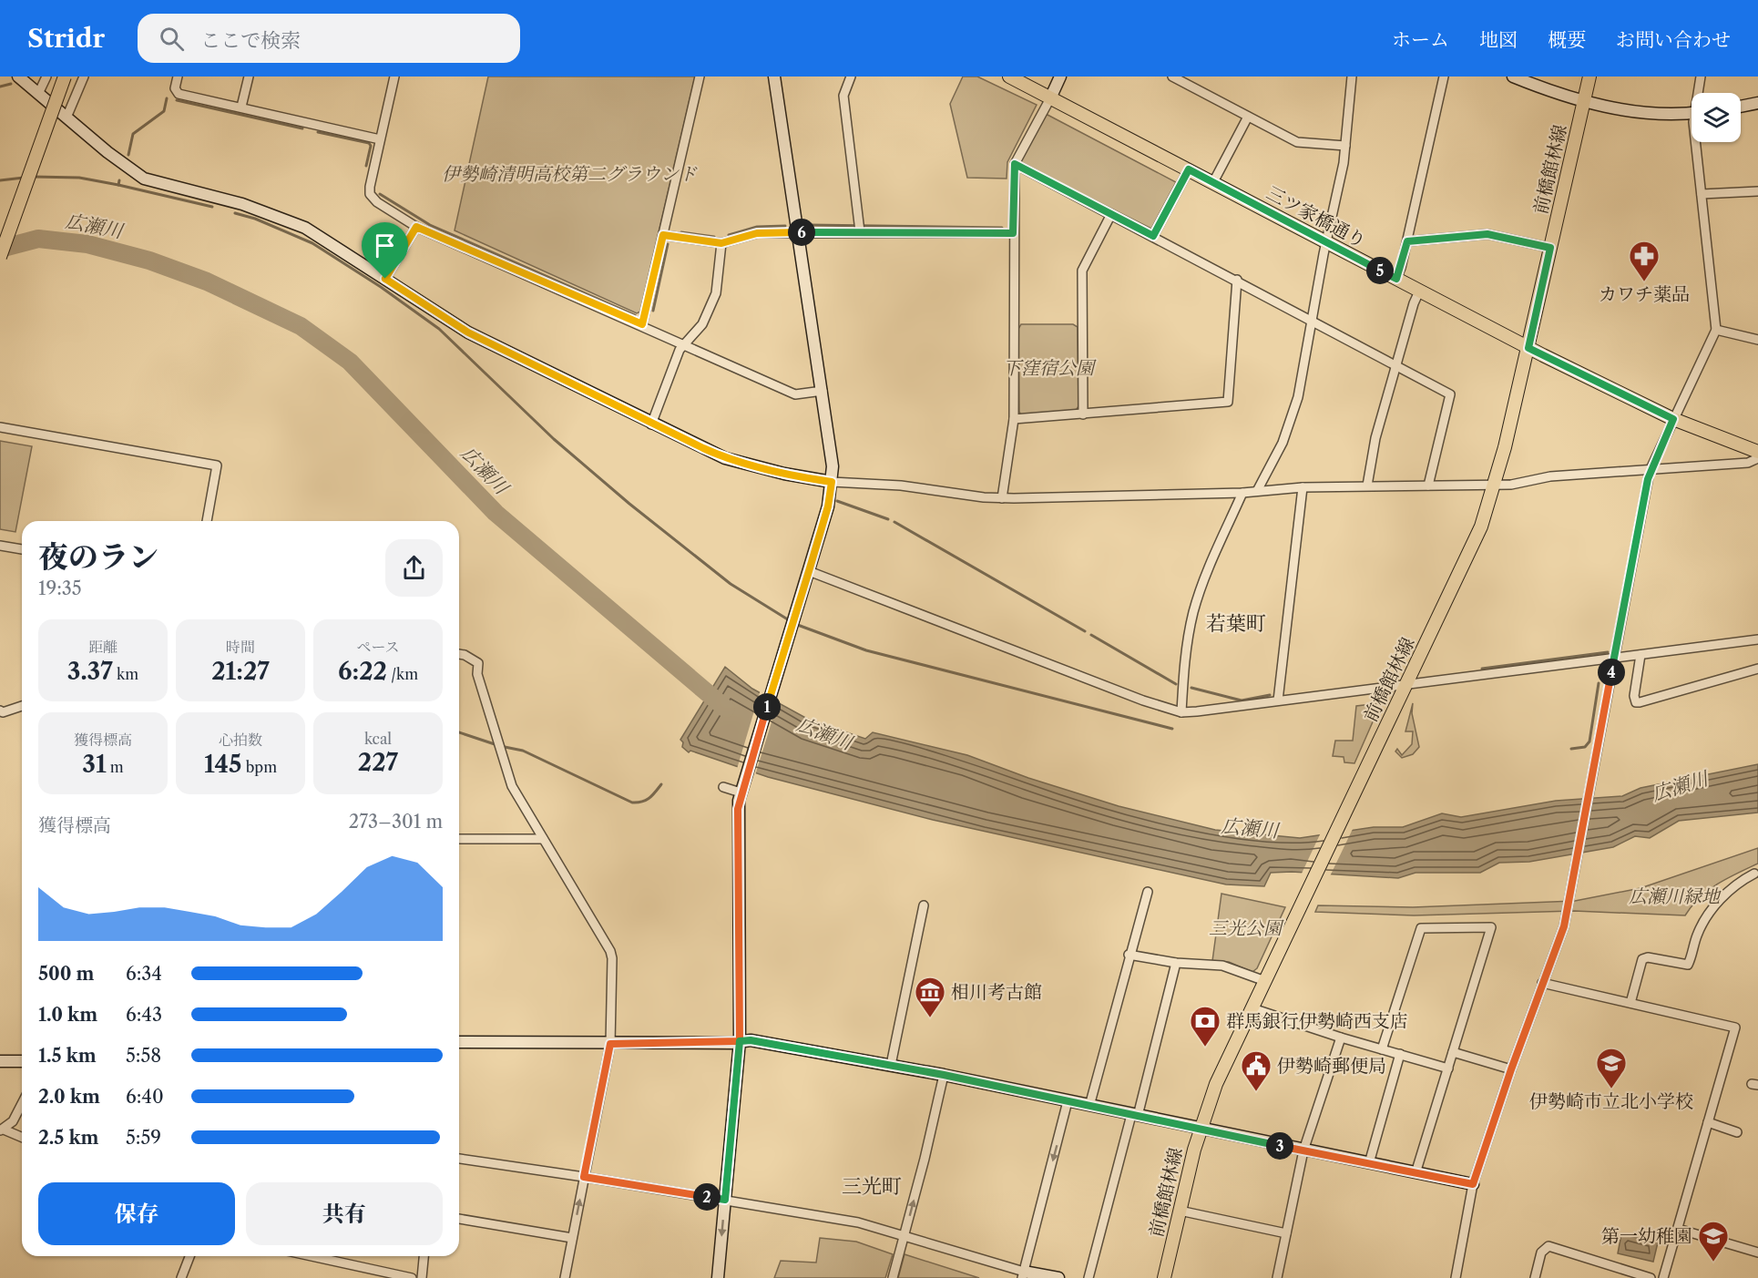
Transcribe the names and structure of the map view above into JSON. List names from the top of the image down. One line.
{"streets":{"main road":["前橋館林線","三ツ家橋通り"]},"crossings":[["前橋館林線","三ツ家橋通り"]],"districts":["若葉町","三光町"],"water":["広瀬川"],"parks":["伊勢崎清明高校第二グラウンド","下窪宿公園","広瀬川緑地","三光公園"],"places":{"pharmacy":["カワチ薬品"],"museum":["相川考古館"],"bank":["群馬銀行伊勢崎西支店"],"school or university":["伊勢崎市立北小学校","第一幼稚園"],"public building":["伊勢崎郵便局"]},"page":{"header":"Stridr","search":"ここで検索","nav":["ホーム","地図","概要","お問い合わせ"],"pins":["6","5","4","1","3","2"],"heading":["夜のラン","19:35"],"stats":[["距離","3.37 km"],["時間","21:27"],["ペース","6:22 /km"],["獲得標高","31 m"],["心拍数","145 bpm"],["kcal","227"]],"chart":["獲得標高","273–301 m"],"list":[{"name":"500 m","note":"6:34"},{"name":"1.0 km","note":"6:43"},{"name":"1.5 km","note":"5:58"},{"name":"2.0 km","note":"6:40"},{"name":"2.5 km","note":"5:59"}],"buttons":["保存","共有"]}}
